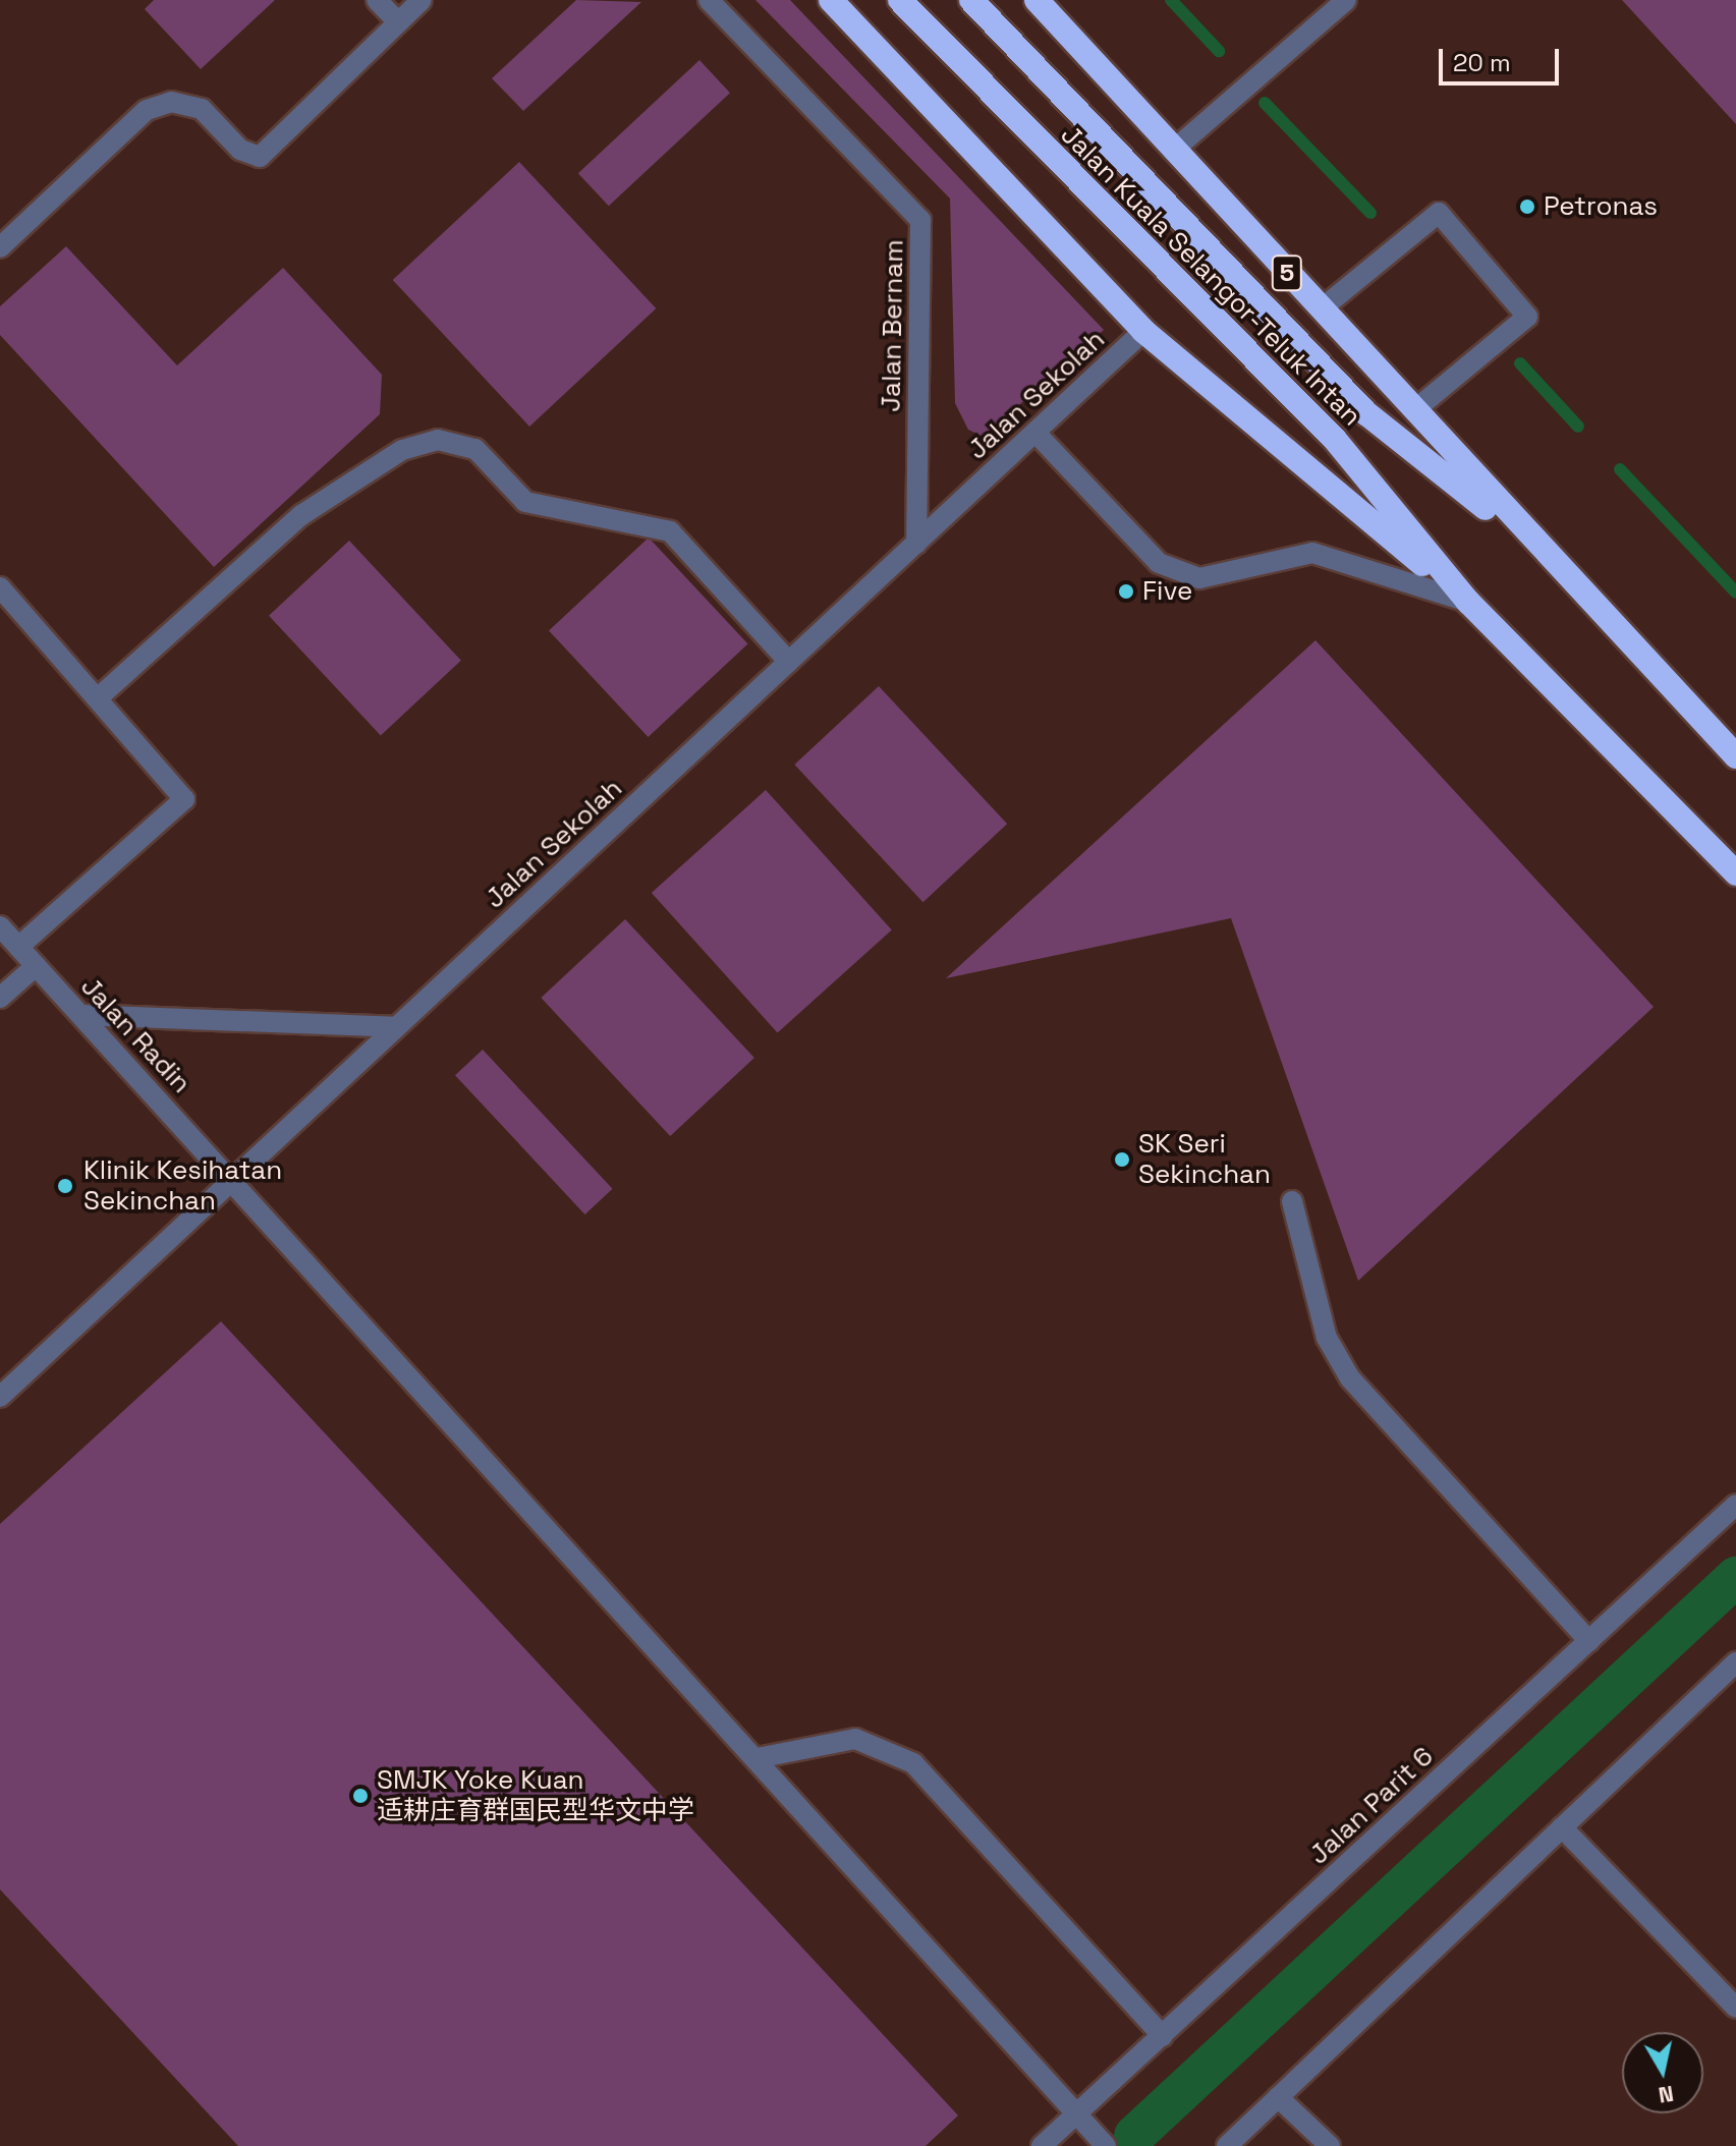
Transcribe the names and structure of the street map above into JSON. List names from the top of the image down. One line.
{"streets":{"highway":["5","Jalan Kuala Selangor-Teluk Intan"],"street":["Jalan Bernam","Jalan Sekolah","Jalan Radin","Jalan Parit 6"]},"crossings":[["Jalan Kuala Selangor-Teluk Intan","Jalan Sekolah"],["Jalan Bernam","Jalan Sekolah"],["Jalan Sekolah","Jalan Radin"],["Jalan Radin","Jalan Parit 6"]],"places":["Petronas","Five","SK Seri Sekinchan","Klinik Kesihatan Sekinchan","SMJK Yoke Kuan 适耕庄育群国民型华文中学"],"scale_bar":"20 m","north":"bottom"}
